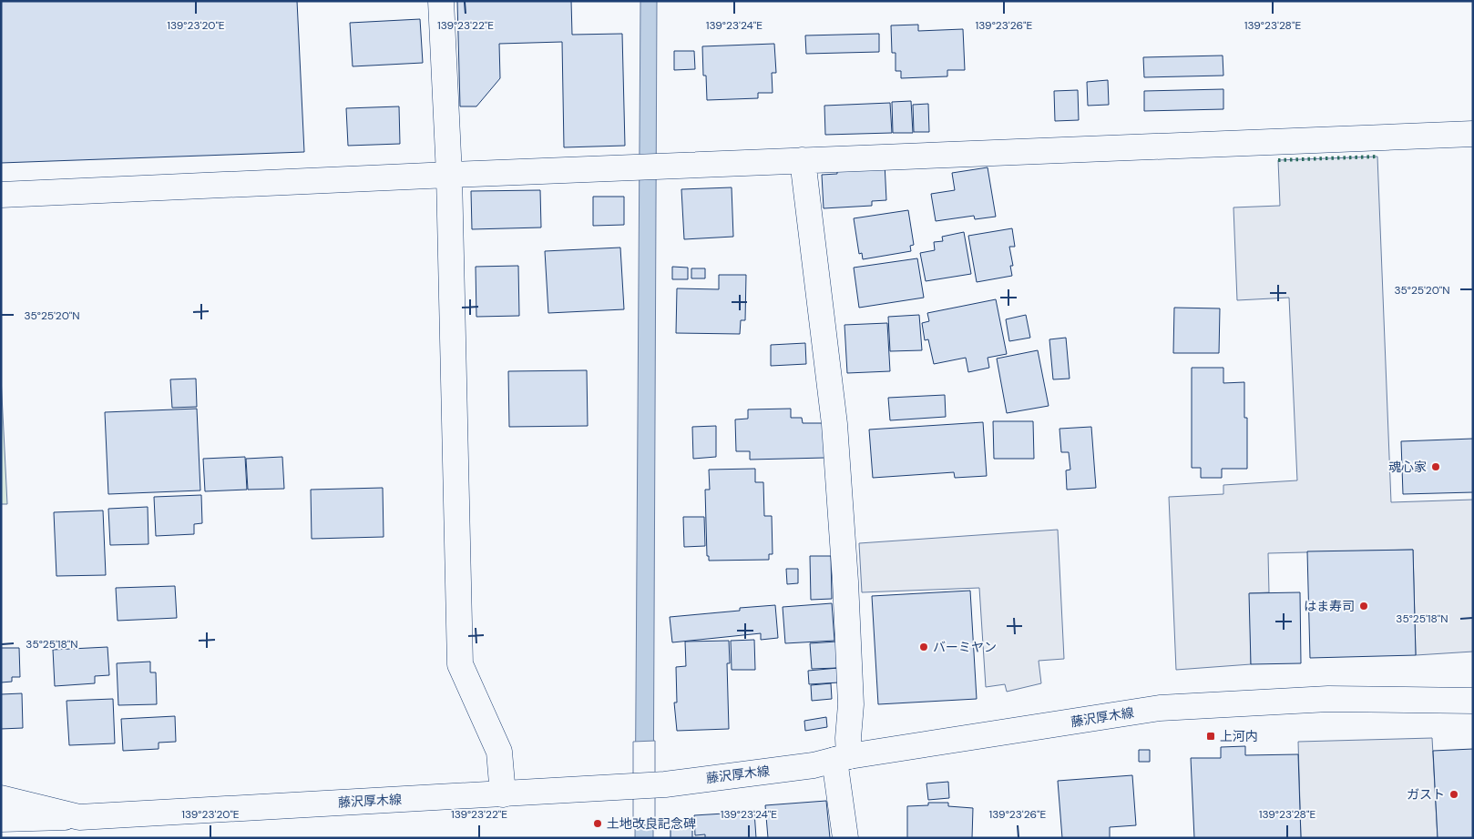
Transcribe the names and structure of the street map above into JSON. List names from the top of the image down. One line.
{"streets":{"street":["藤沢厚木線"]},"places":{"other":["魂心家","はま寿司","バーミヤン","ガスト","土地改良記念碑"],"transit":["上河内"]},"coordinates":["139°23'20\"E","139°23'22\"E","139°23'24\"E","139°23'26\"E","139°23'28\"E","35°25'20\"N","35°25'18\"N"]}
